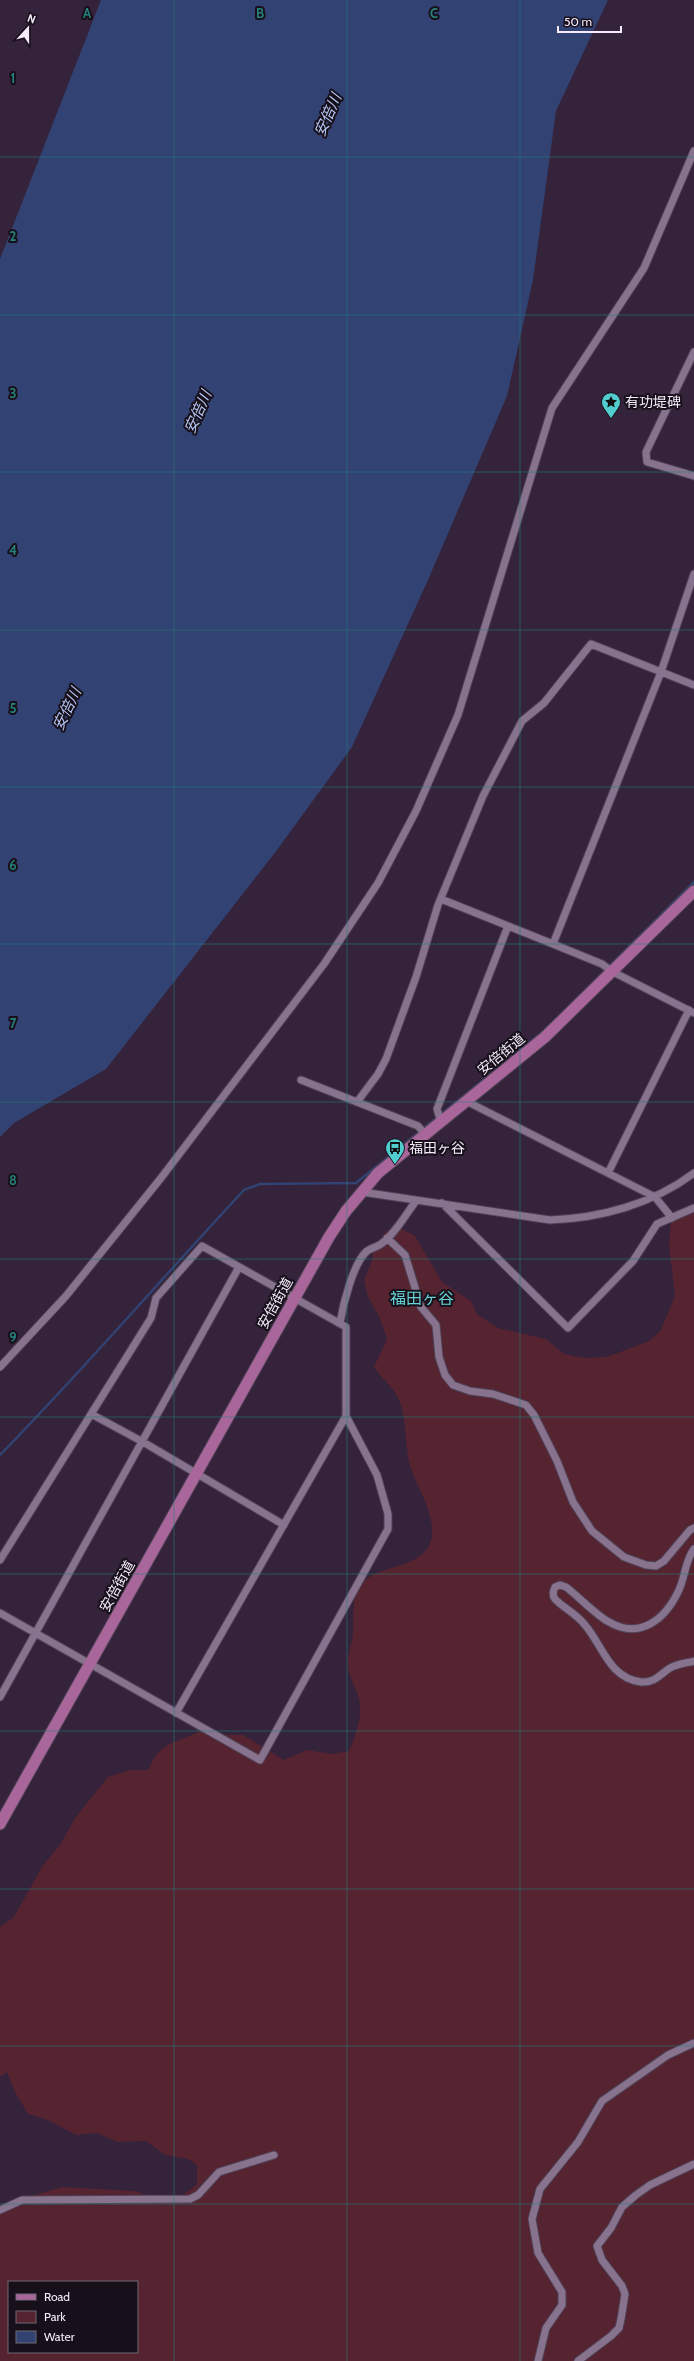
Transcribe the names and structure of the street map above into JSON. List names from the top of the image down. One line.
{"streets":{"main road":["安倍街道"]},"districts":["福田ヶ谷"],"water":["安倍川"],"places":{"place":["有功堤碑"],"bus stop":["福田ヶ谷"]},"legend":["Road","Park","Water"],"scale_bar":"50 m","north":"top","grid":{"columns":["A","B","C"],"rows":["1","2","3","4","5","6","7","8","9"]}}
